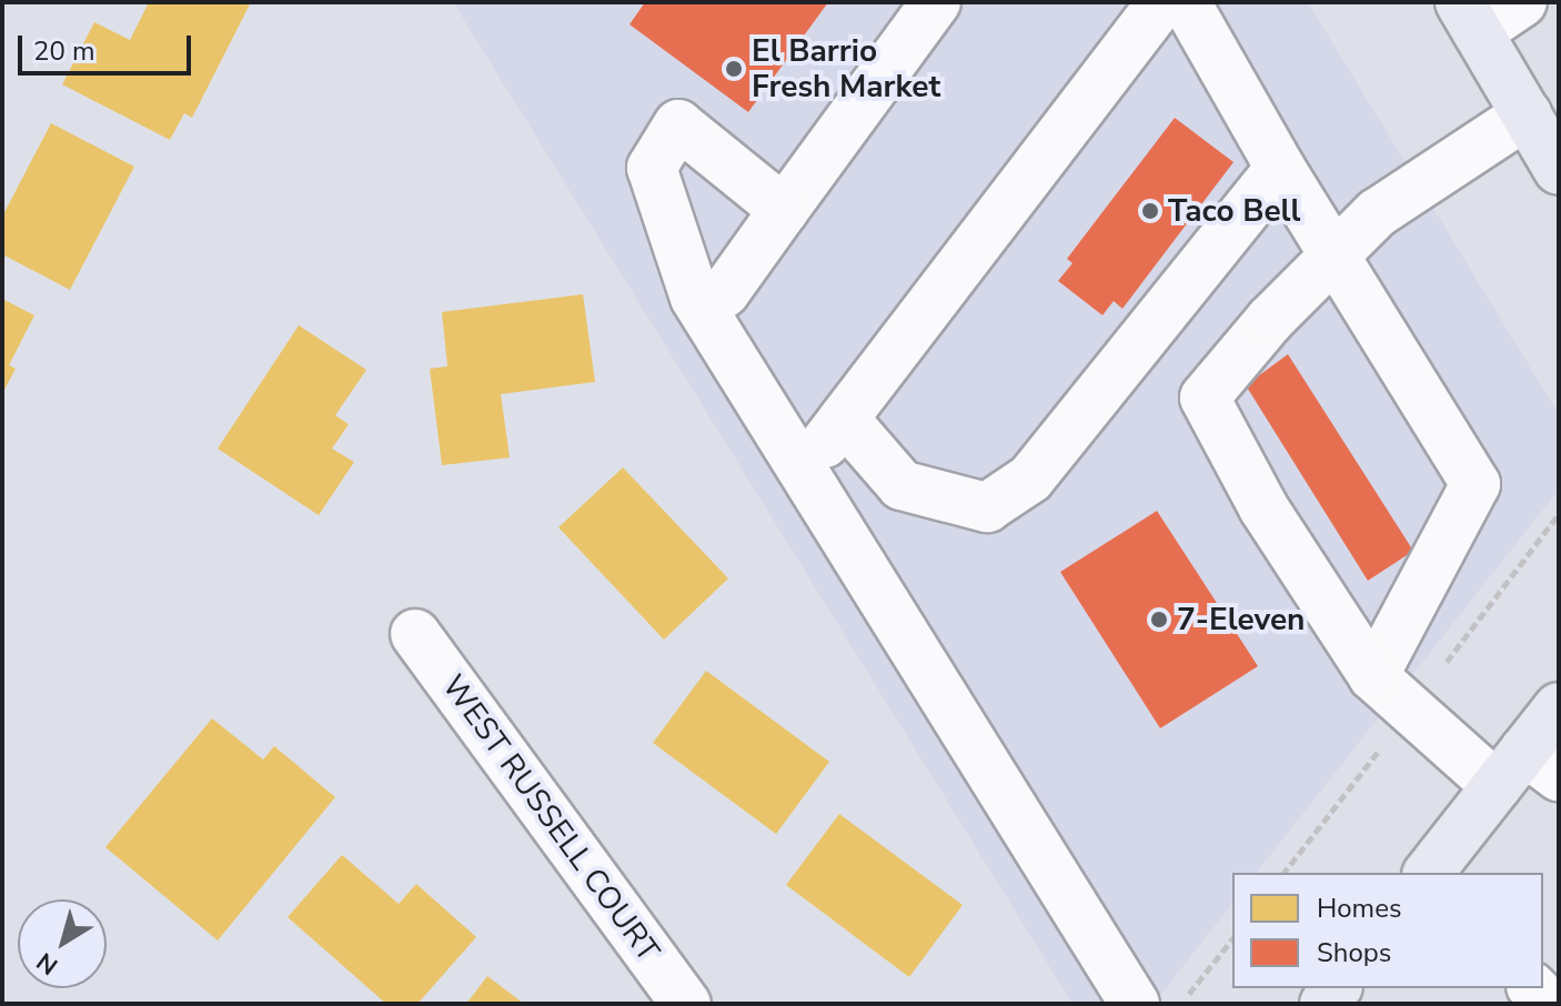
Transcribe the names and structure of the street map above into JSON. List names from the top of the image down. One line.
{"streets":{"street":["WEST RUSSELL COURT"]},"places":["El Barrio Fresh Market","Taco Bell","7-Eleven"],"legend":["Homes","Shops"],"scale_bar":"20 m","north":"bottom left"}
